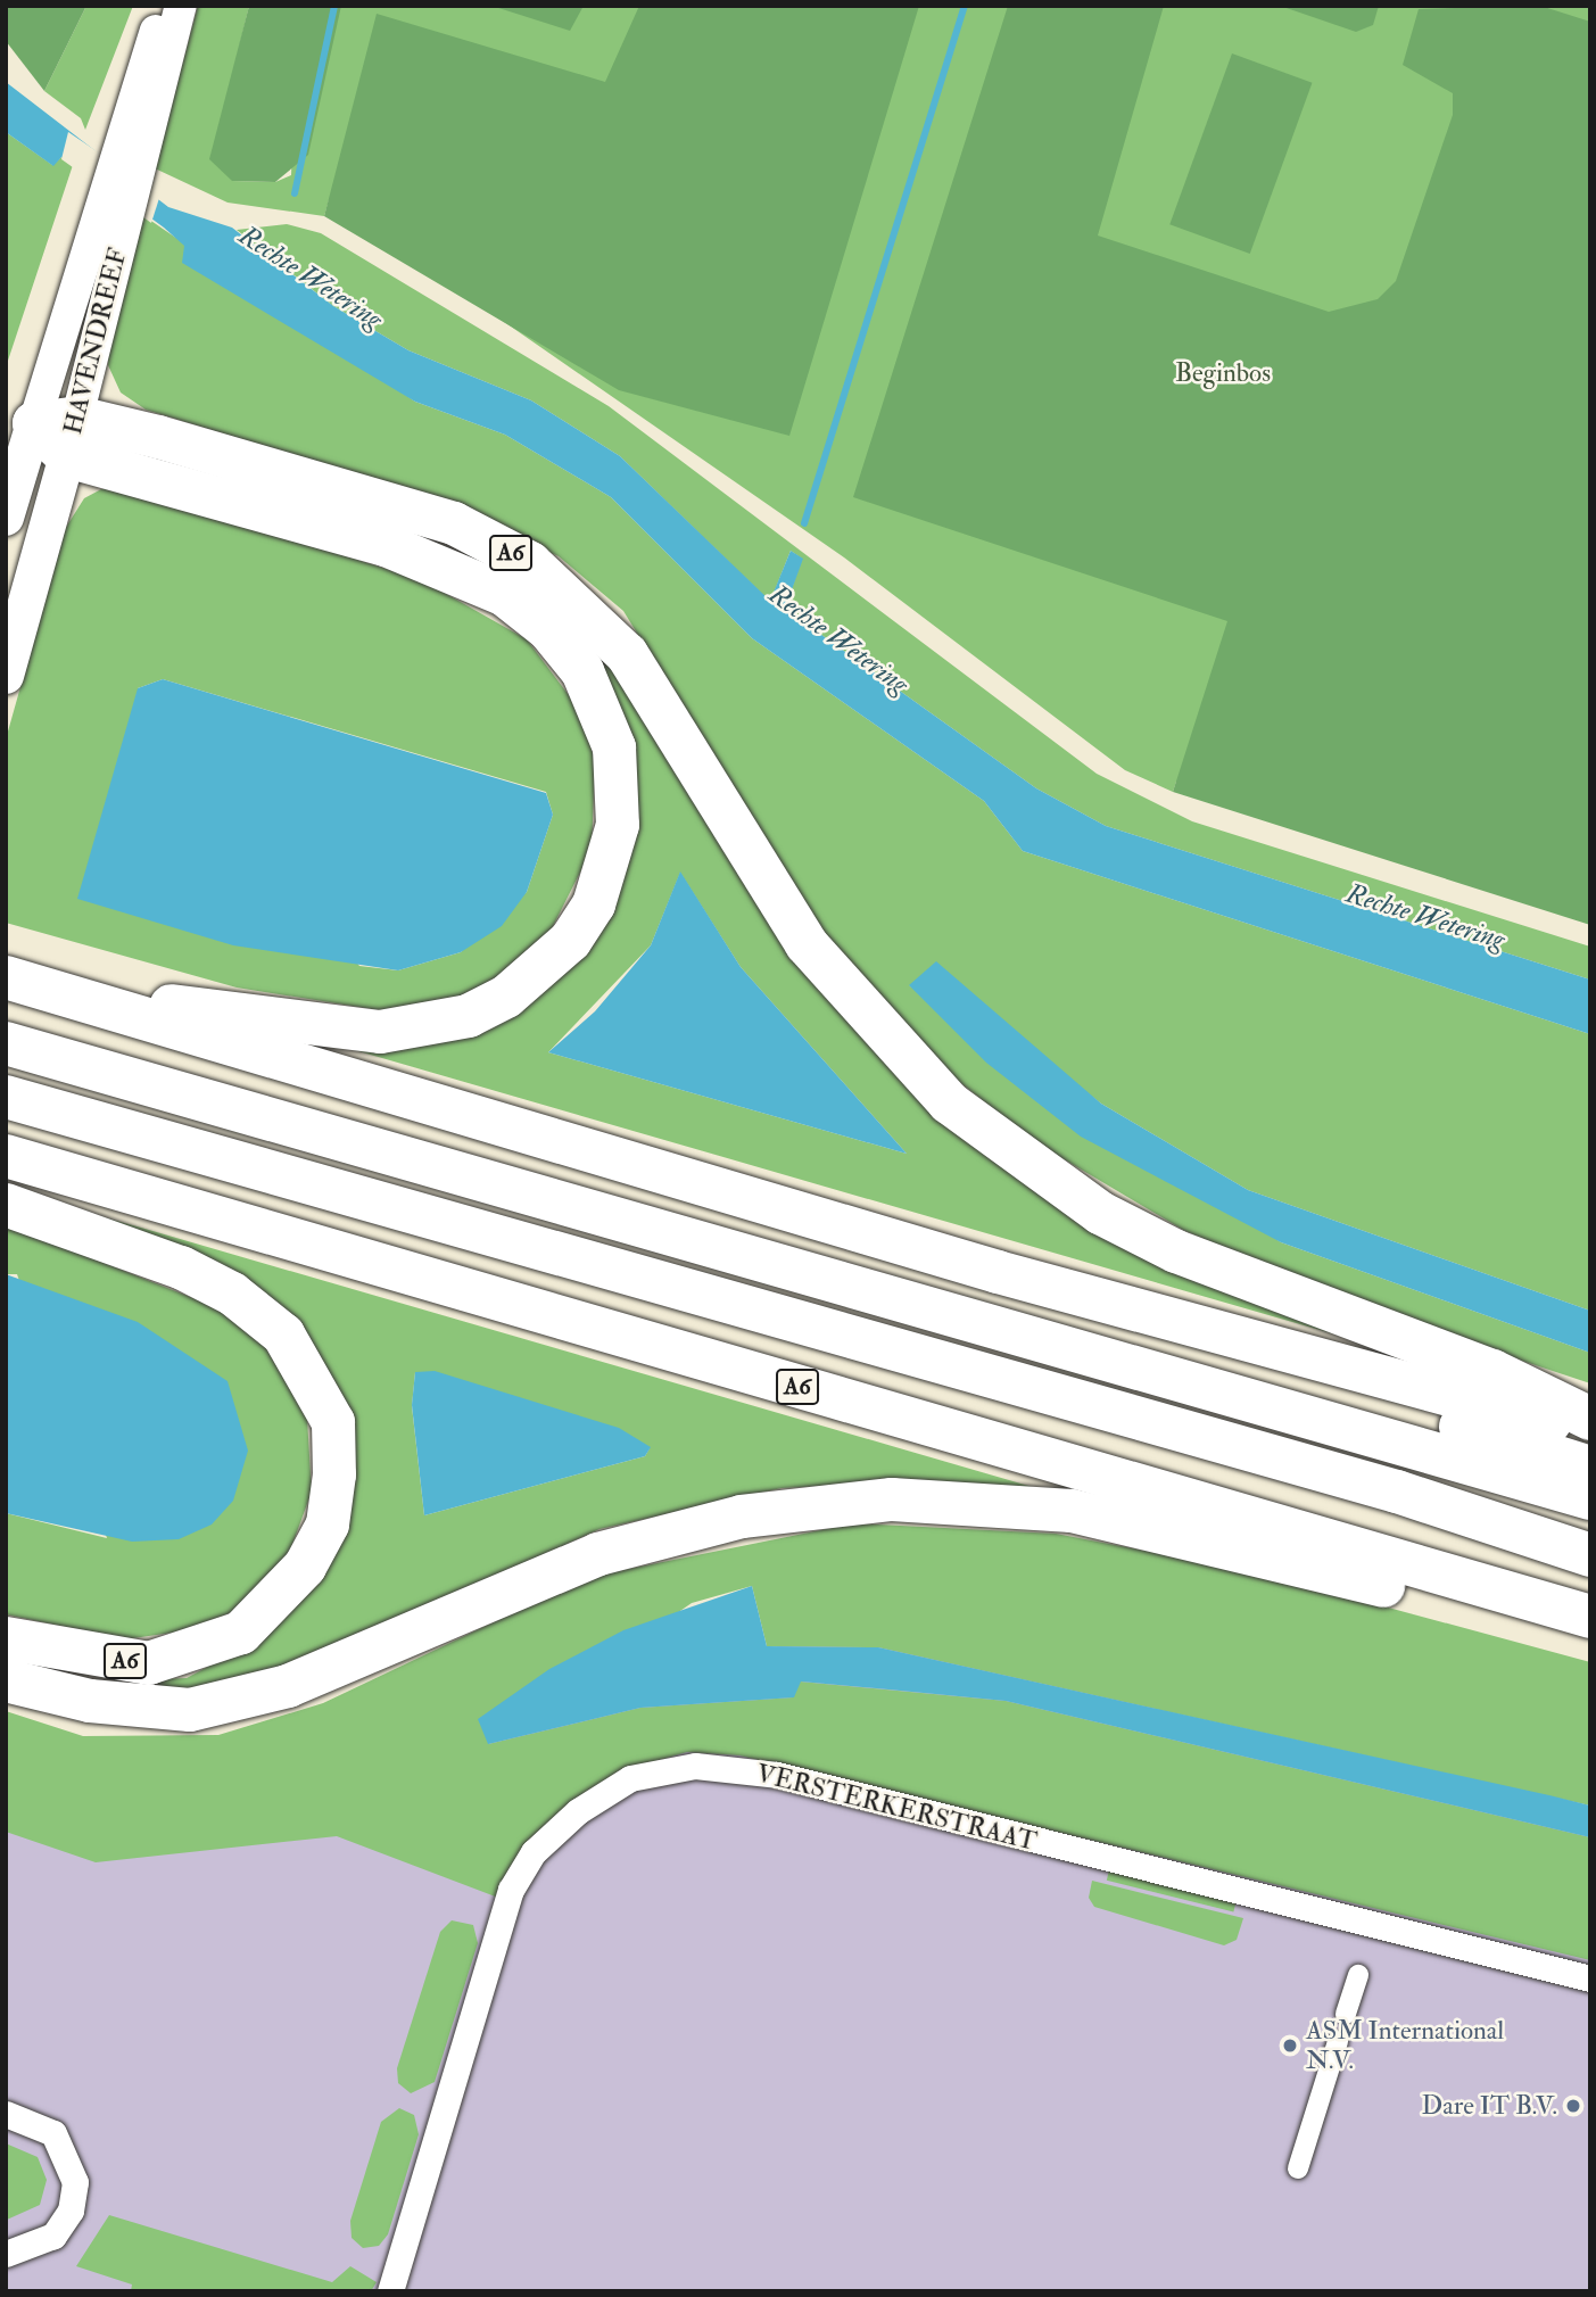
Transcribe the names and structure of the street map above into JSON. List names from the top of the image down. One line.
{"streets":{"highway":["A6"],"main road":["HAVENDREEF"],"street":["VERSTERKERSTRAAT"]},"crossings":[["HAVENDREEF","A6"]],"water":["Rechte Wetering"],"parks":["Beginbos"],"places":["ASM International N.V.","Dare IT B.V."]}
